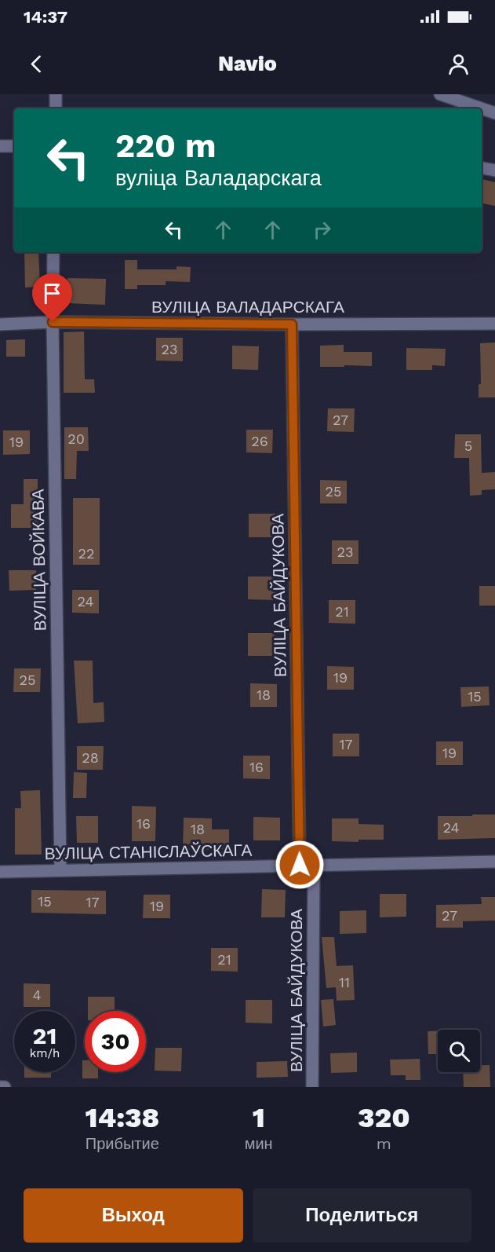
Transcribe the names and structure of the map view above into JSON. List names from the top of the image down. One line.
{"streets":{"street":["ВУЛІЦА ВАЛАДАРСКАГА","ВУЛІЦА ВОЙКАВА","ВУЛІЦА БАЙДУКОВА","ВУЛІЦА СТАНІСЛАЎСКАГА"]},"crossings":[["ВУЛІЦА ВАЛАДАРСКАГА","ВУЛІЦА ВОЙКАВА"],["ВУЛІЦА ВАЛАДАРСКАГА","ВУЛІЦА БАЙДУКОВА"],["ВУЛІЦА ВОЙКАВА","ВУЛІЦА СТАНІСЛАЎСКАГА"],["ВУЛІЦА БАЙДУКОВА","ВУЛІЦА СТАНІСЛАЎСКАГА"]],"house_numbers":["23","27","20","26","19","5","25","23","22","24","21","19","25","18","15","17","19","28","16","16","24","18","15","17","19","27","21","11","4"],"page":{"status":"14:37","header":"Navio","turn":["220 m","вуліца Валадарскага"],"speed":"21 km/h","limit":"30","eta":["14:38","Прибытие","1","мин","320","m"],"buttons":["Выход","Поделиться"]}}
